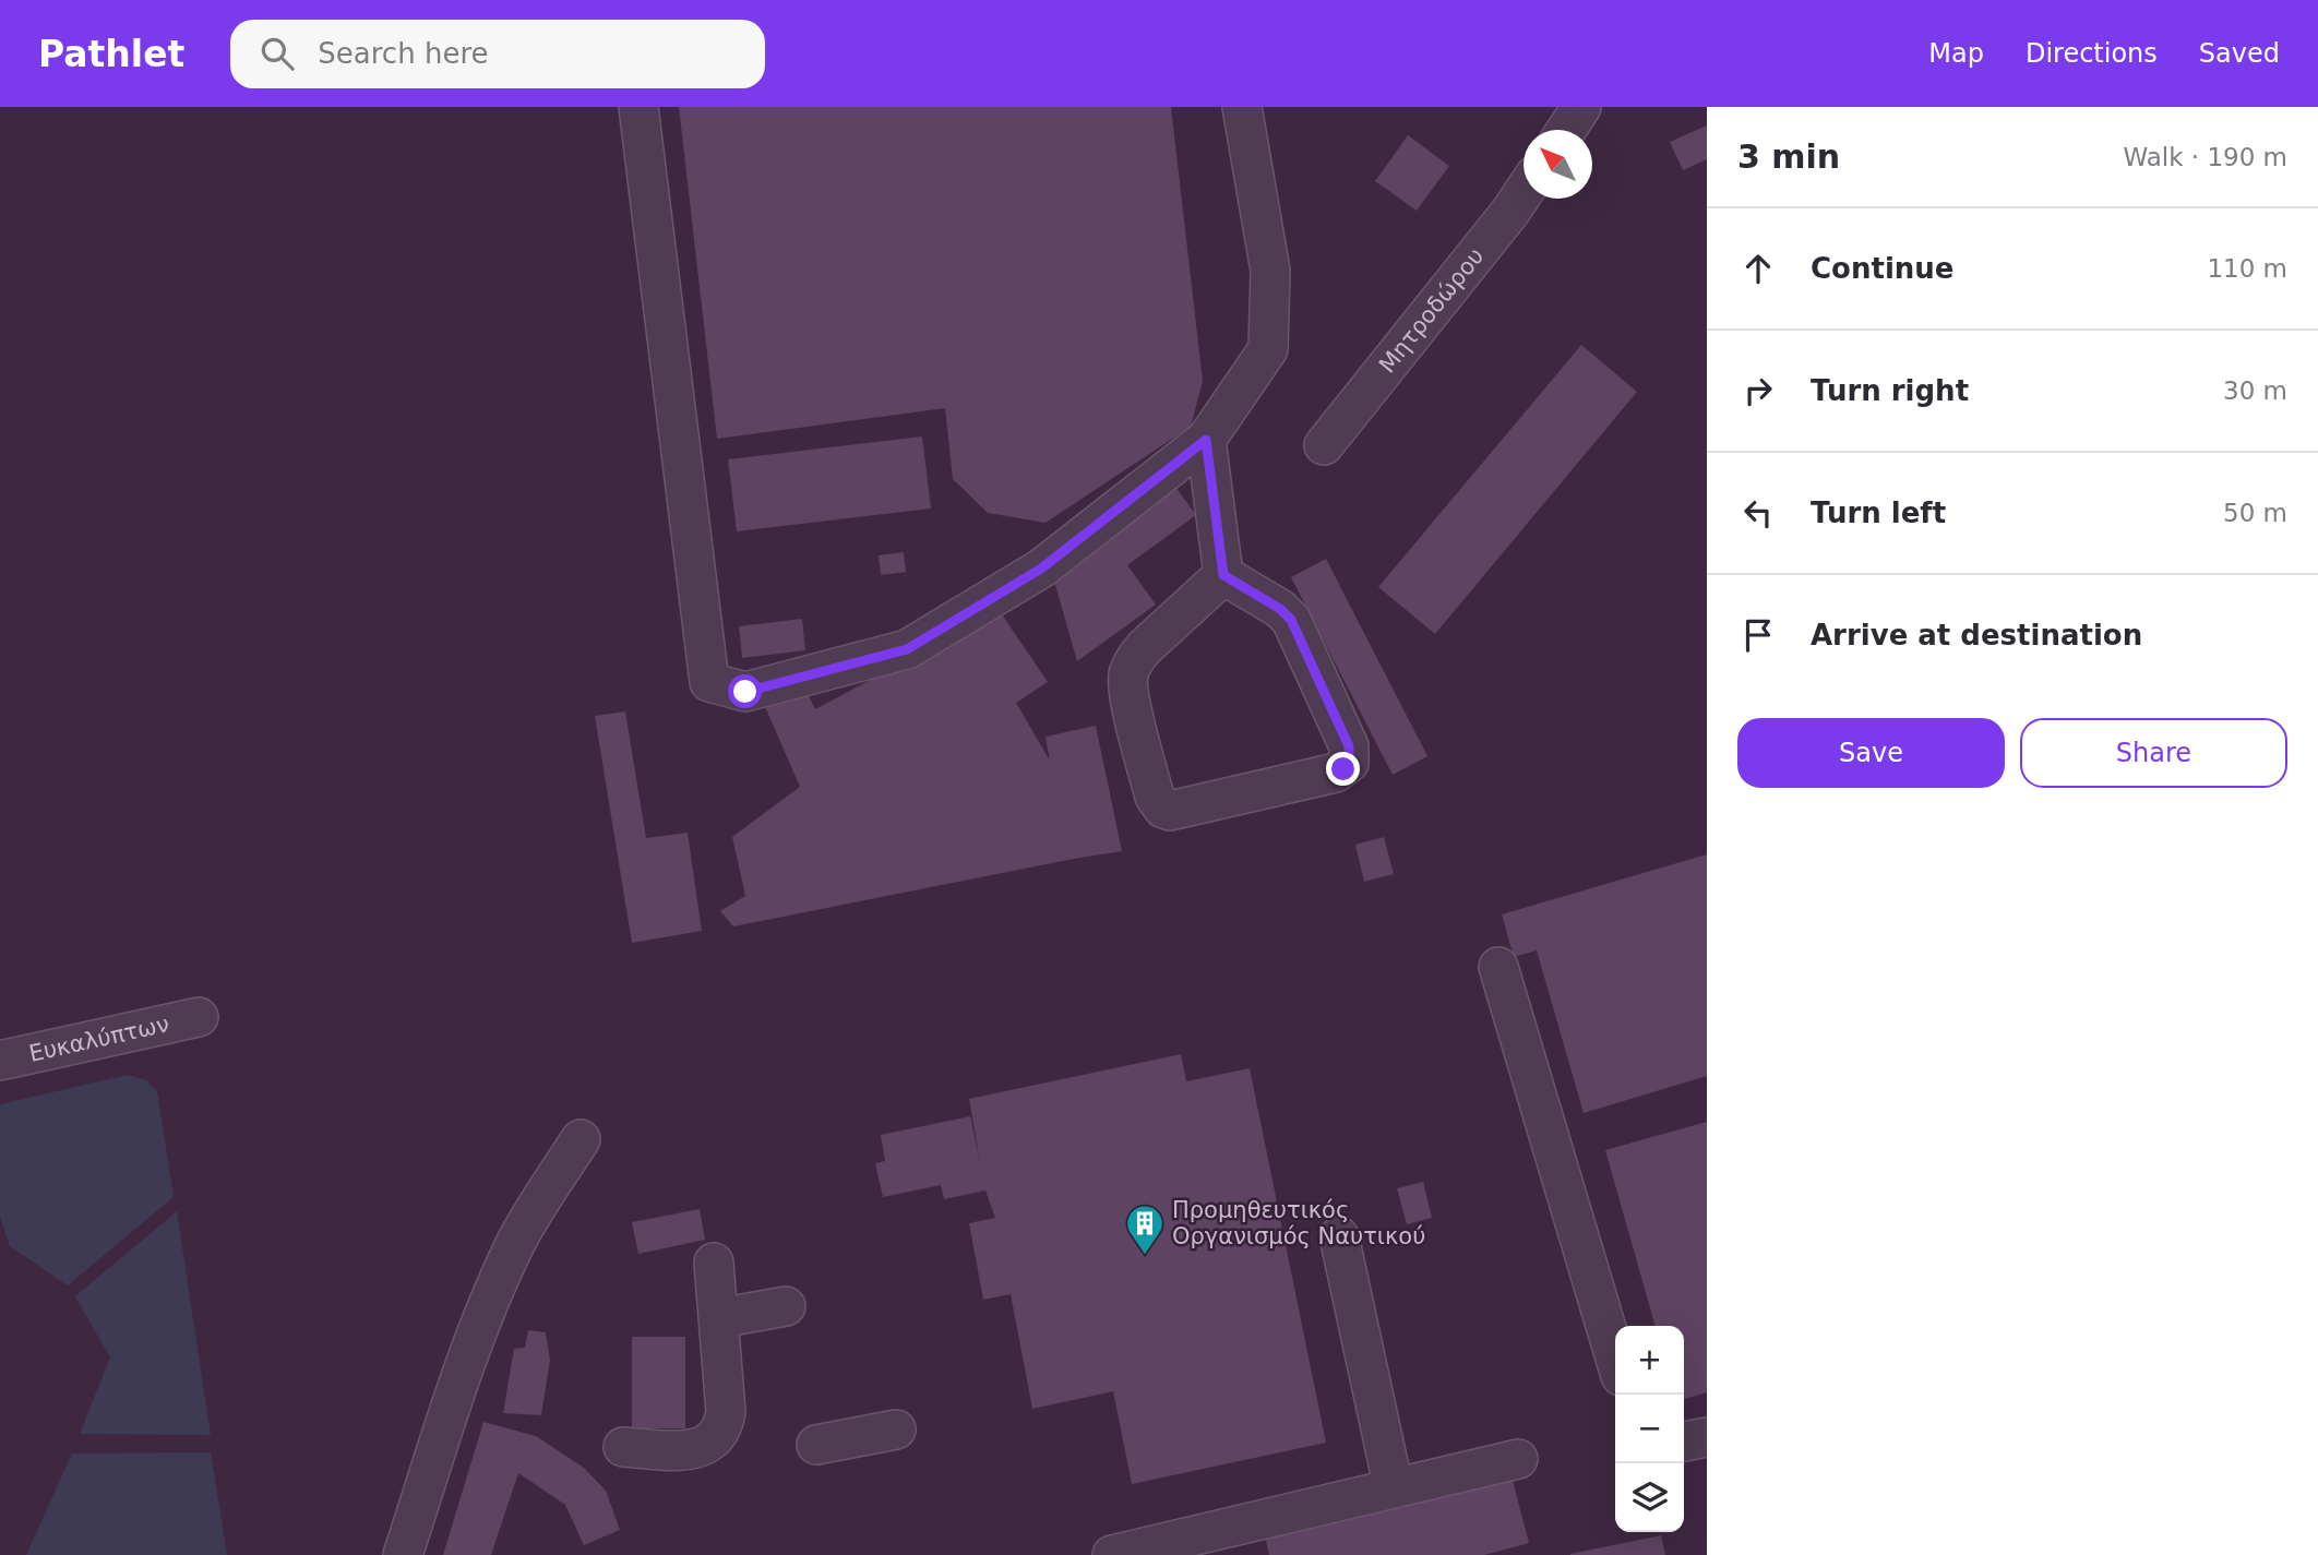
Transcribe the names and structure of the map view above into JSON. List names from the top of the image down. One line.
{"streets":{"street":["Μητροδώρου","Ευκαλύπτων"]},"places":{"building":["Προμηθευτικός Οργανισμός Ναυτικού"]},"north":"top left","page":{"header":"Pathlet","search":"Search here","nav":["Map","Directions","Saved"],"heading":["3 min","Walk · 190 m"],"list":[["Continue","110 m"],["Turn right","30 m"],["Turn left","50 m"],"Arrive at destination"],"buttons":["Save","Share"],"map_buttons":["+","−"]}}
